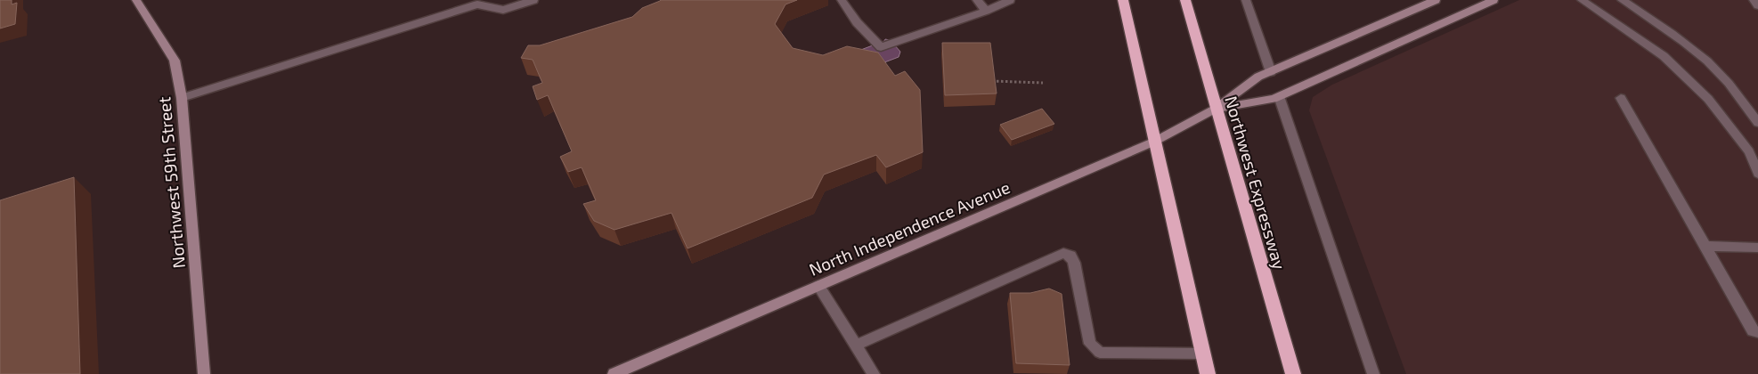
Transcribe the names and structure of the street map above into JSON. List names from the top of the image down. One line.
{"streets":{"highway":["Northwest Expressway"],"street":["Northwest 59th Street","North Independence Avenue"]},"crossings":[["Northwest Expressway","North Independence Avenue"]]}
